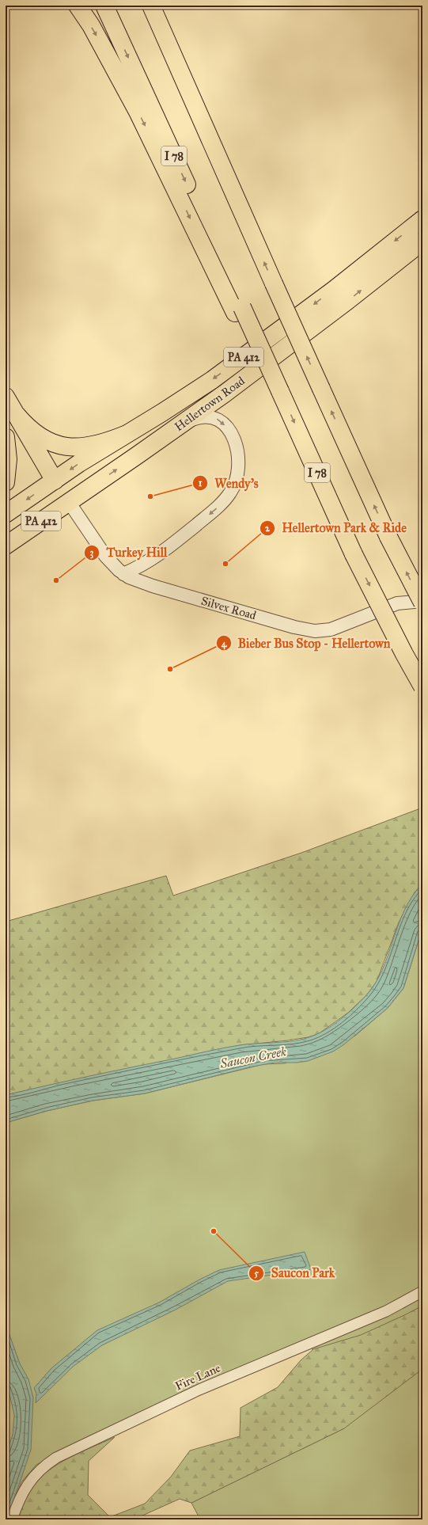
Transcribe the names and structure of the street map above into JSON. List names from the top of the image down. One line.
{"streets":{"highway":["I 78","PA 412","Hellertown Road"],"street":["Silvex Road","Fire Lane"]},"crossings":[["Hellertown Road","Silvex Road"]],"water":["Saucon Creek"],"places":["Wendy's","Hellertown Park & Ride","Turkey Hill","Bieber Bus Stop - Hellertown","Saucon Park"]}
